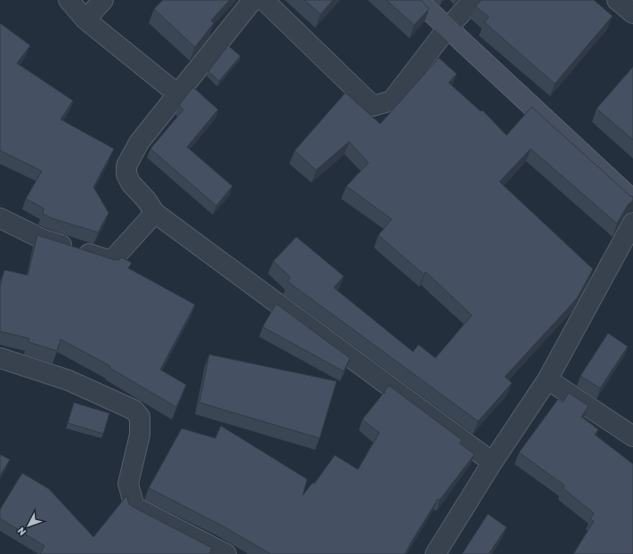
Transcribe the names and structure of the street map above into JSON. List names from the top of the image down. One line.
{"north":"bottom left"}
